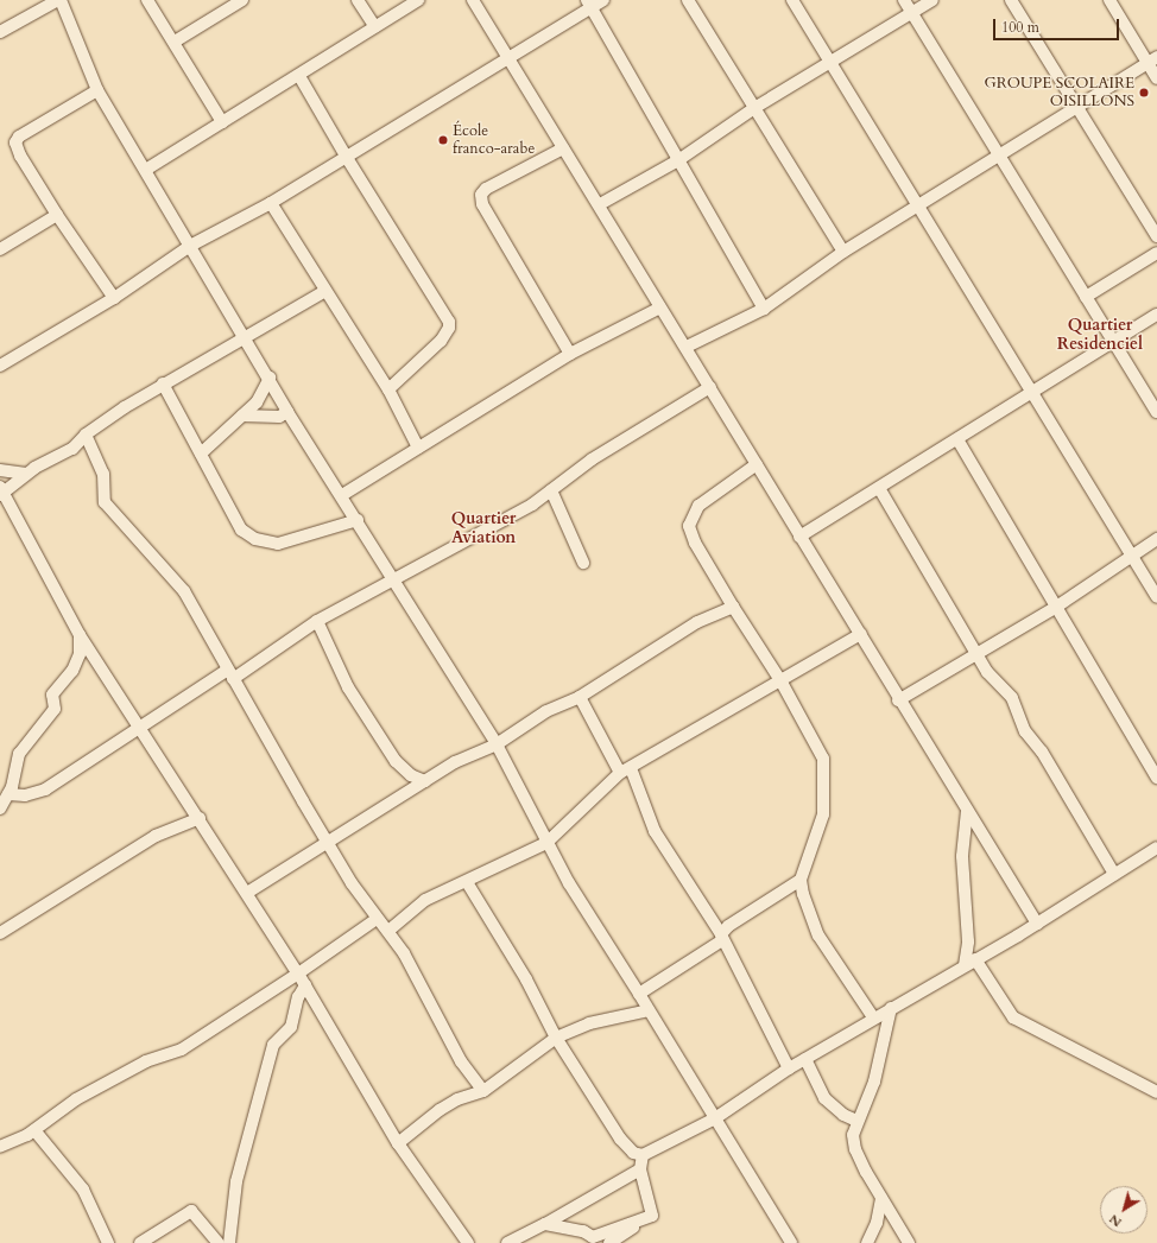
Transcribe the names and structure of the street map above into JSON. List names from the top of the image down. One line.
{"districts":["Quartier Residenciel","Quartier Aviation"],"places":["GROUPE SCOLAIRE OISILLONS","École franco-arabe"],"scale_bar":"100 m","north":"bottom left"}
